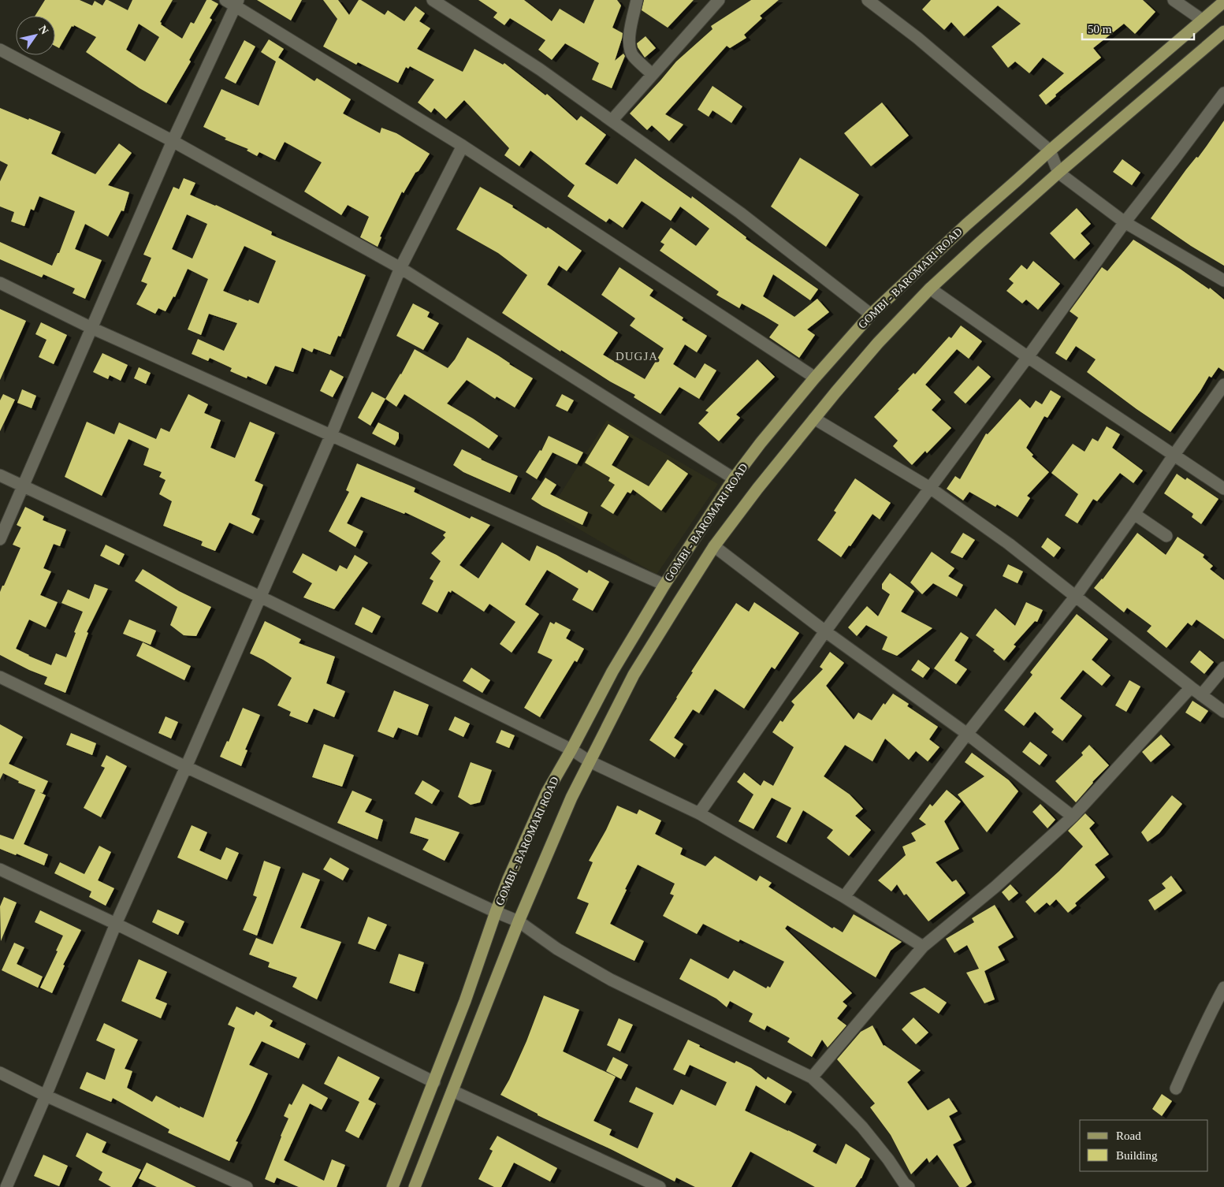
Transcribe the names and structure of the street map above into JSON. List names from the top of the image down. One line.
{"streets":{"main road":["GOMBI - BAROMARI ROAD"]},"districts":["DUGJA"],"legend":["Road","Building"],"scale_bar":"50 m","north":"top right"}
